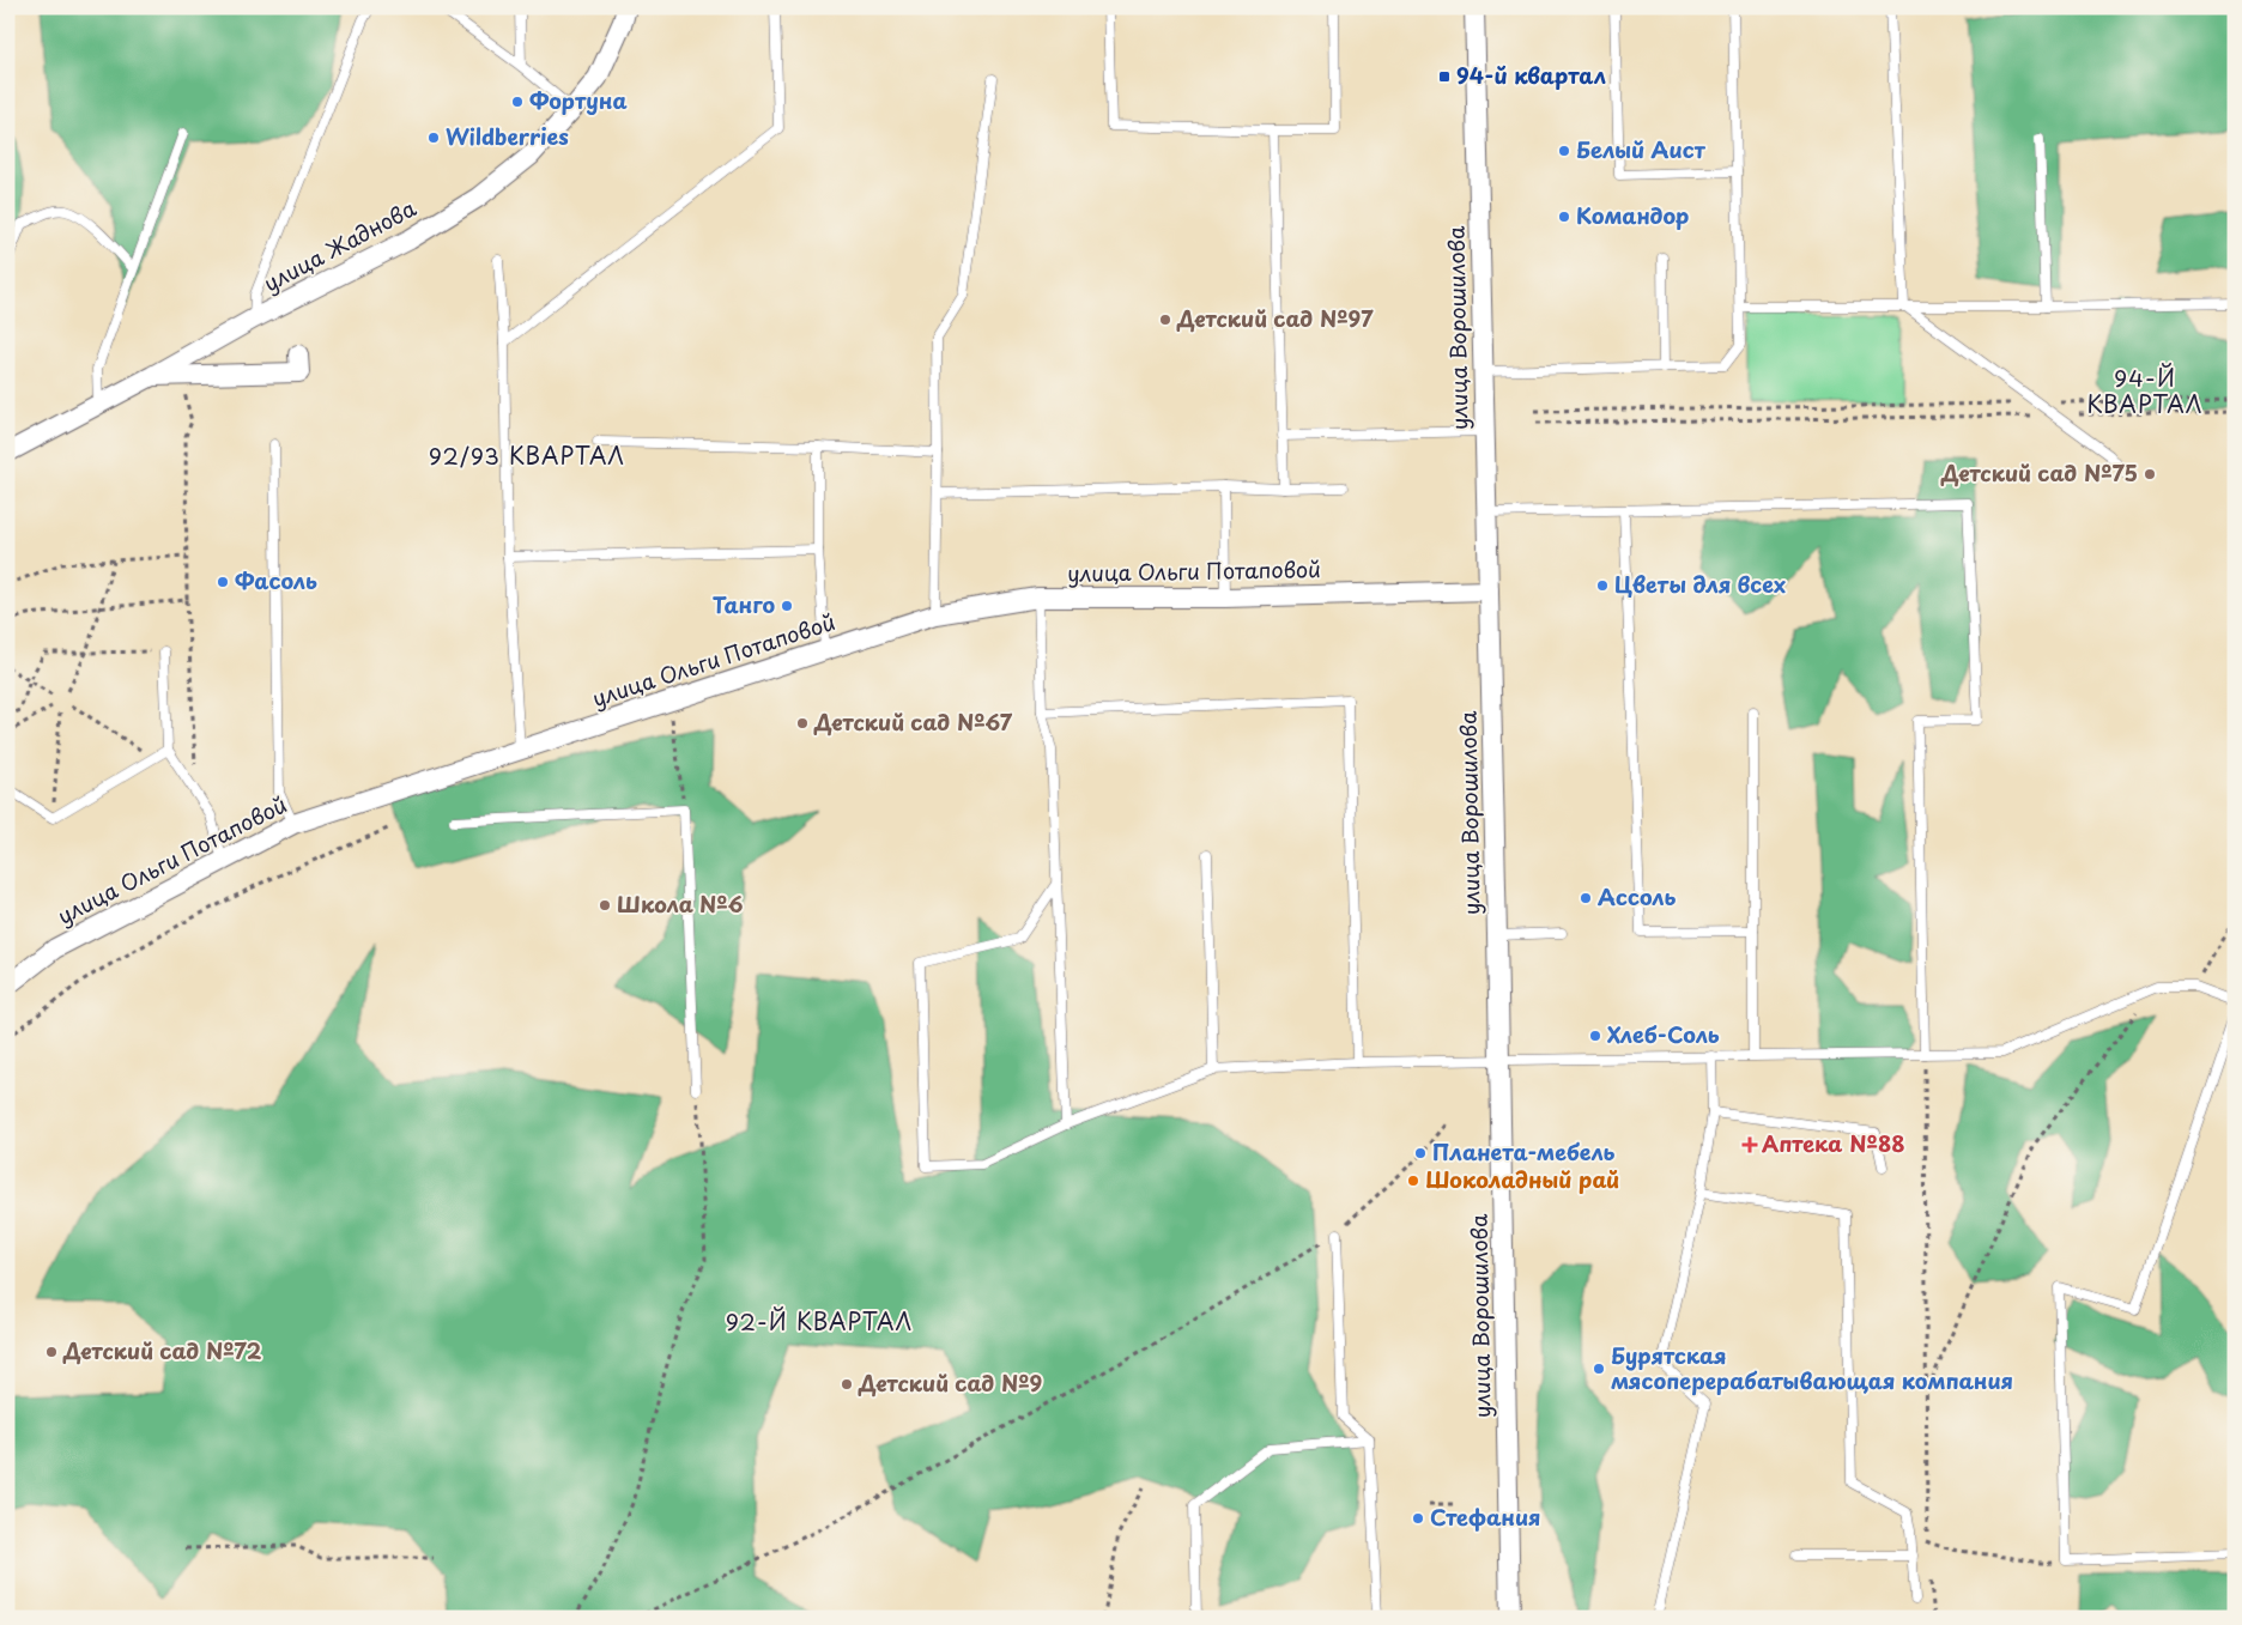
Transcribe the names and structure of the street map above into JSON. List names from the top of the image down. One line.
{"streets":{"street":["улица Жаднова","улица Ворошилова","улица Ольги Потаповой"]},"crossings":[["улица Ворошилова","улица Ольги Потаповой"]],"districts":["94-Й КВАРТАЛ","92/93 КВАРТАЛ","92-Й КВАРТАЛ"],"places":{"transit":["94-й квартал"],"other":["Фортуна","Wildberries","Белый Аист","Командор","Детский сад №97","Детский сад №75","Фасоль","Цветы для всех","Танго","Детский сад №67","Ассоль","Школа №6","Хлеб-Соль","Планета-мебель","Шоколадный рай","Детский сад №72","Бурятская мясоперерабатывающая компания","Детский сад №9","Стефания"],"health":["Аптека №88"]}}
